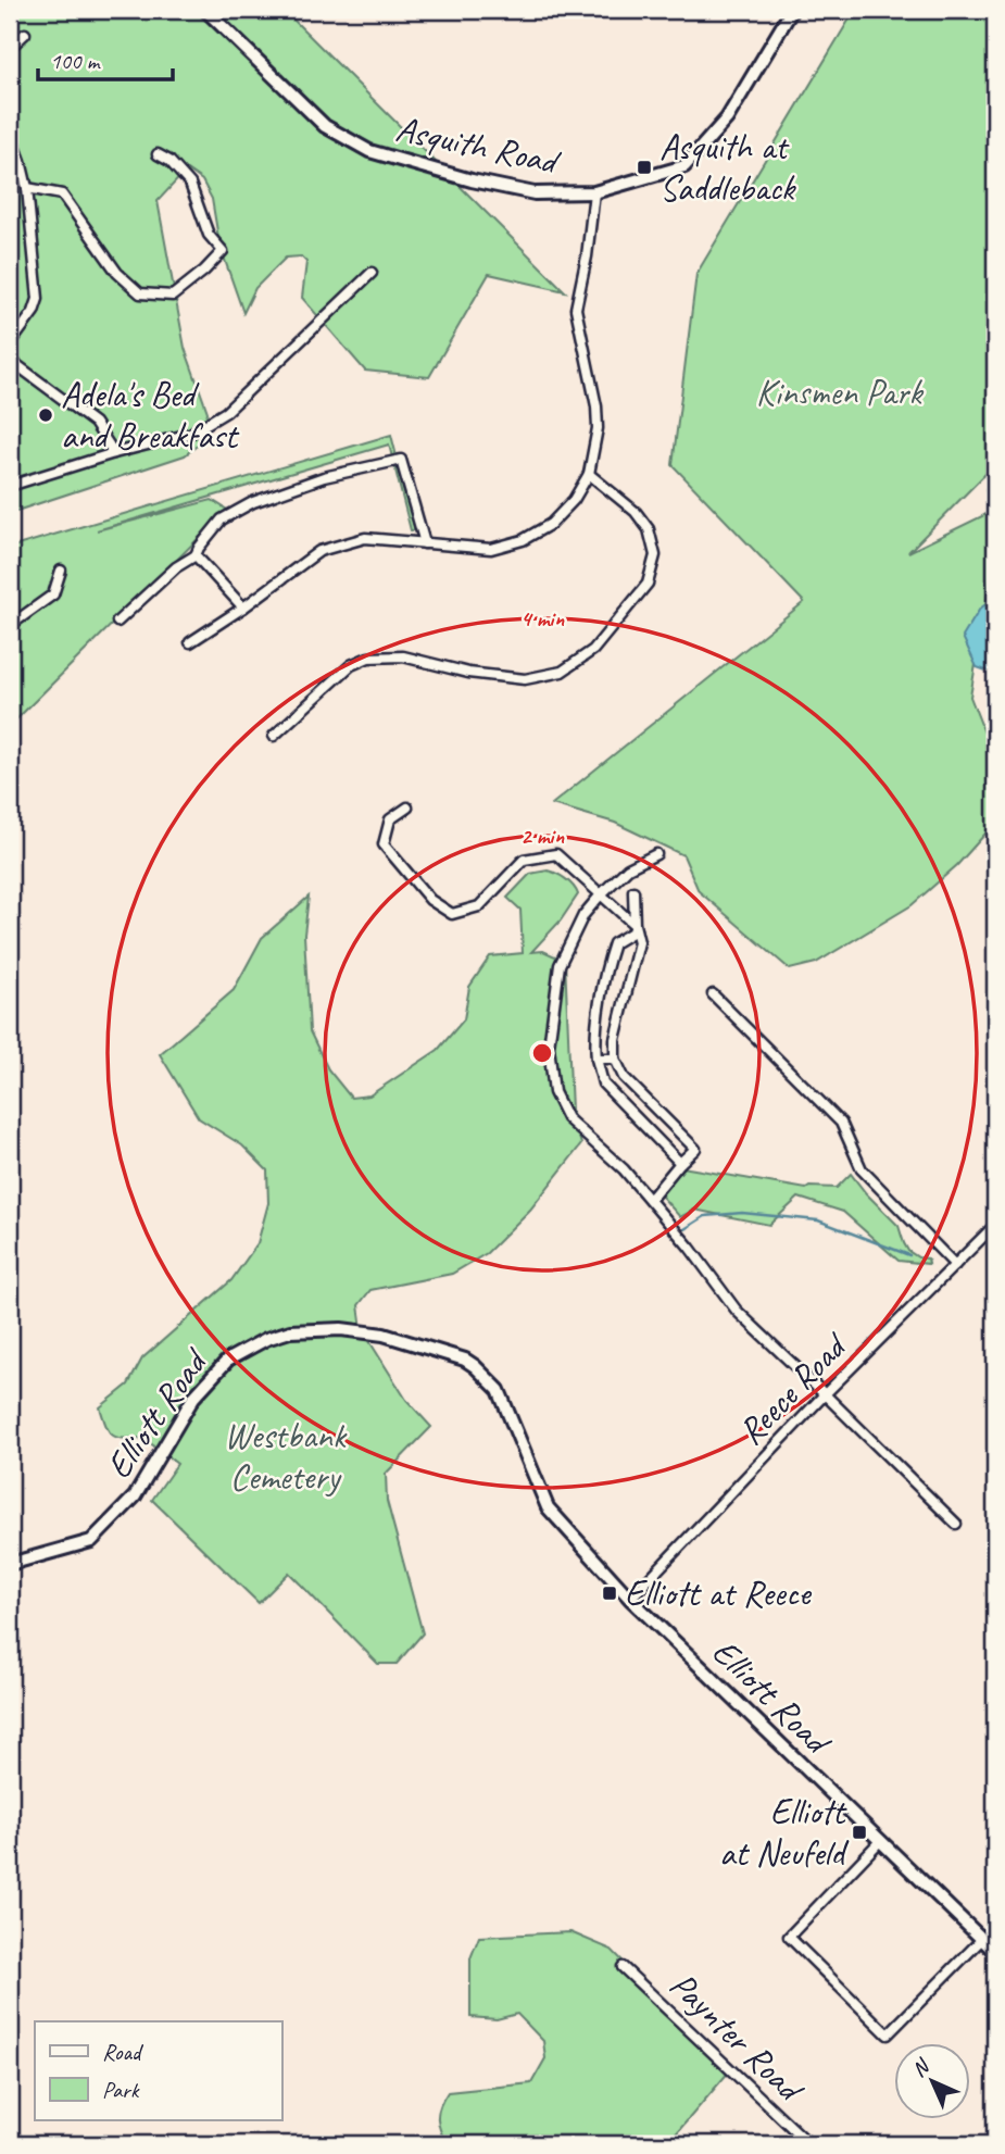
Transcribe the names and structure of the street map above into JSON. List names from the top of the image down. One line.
{"streets":{"street":["Asquith Road","Reece Road","Elliott Road","Paynter Road"]},"crossings":[["Reece Road","Elliott Road"]],"parks":["Kinsmen Park","Westbank Cemetery"],"places":{"transit":["Asquith at Saddleback","Elliott at Reece","Elliott at Neufeld"],"other":["Adela's Bed and Breakfast"]},"legend":["Road","Park"],"scale_bar":"100 m","north":"top left","rings":["4 min","2 min"]}
